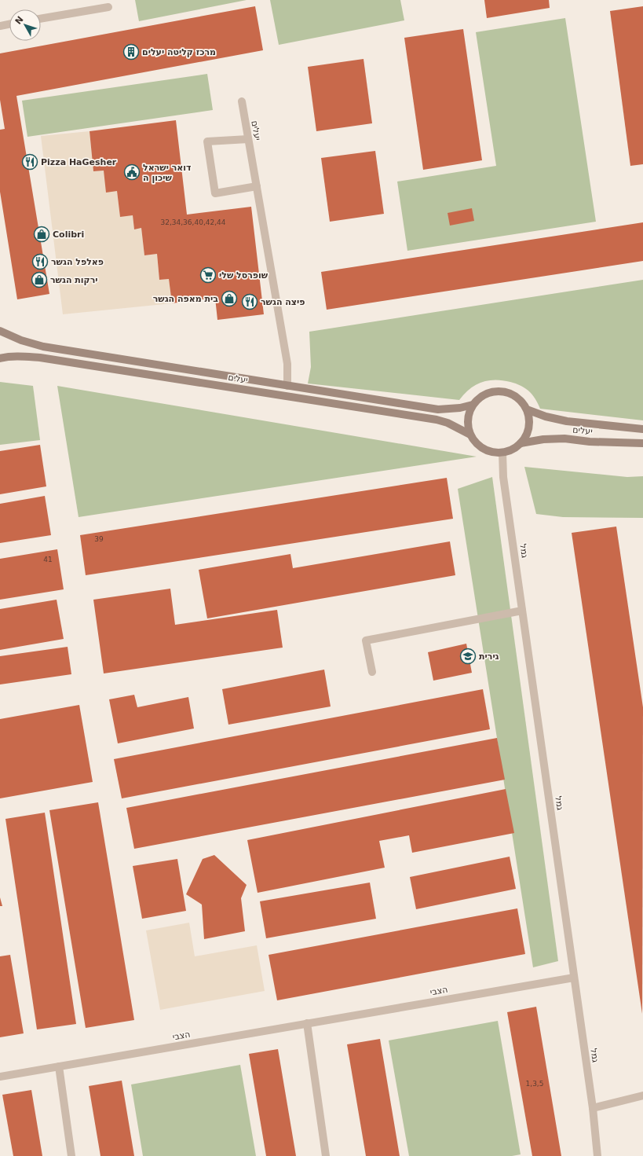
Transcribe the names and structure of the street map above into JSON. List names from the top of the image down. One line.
{"streets":{"street":["יעלים","גמל","הצבי"]},"crossings":[["יעלים","גמל"],["גמל","הצבי"]],"places":{"building":["מרכז קליטה יעלים"],"restaurant":["Pizza HaGesher","פאלפל הגשר","פיצה הגשר"],"public building":["דואר ישראל שיכון ה"],"shop":["Colibri","ירקות הגשר","בית מאפה הגשר"],"supermarket":["שופרסל שלי"],"school or university":["גירית"]},"house_numbers":["32,34,36,40,42,44","39","41","1,3,5"],"north":"top left"}
